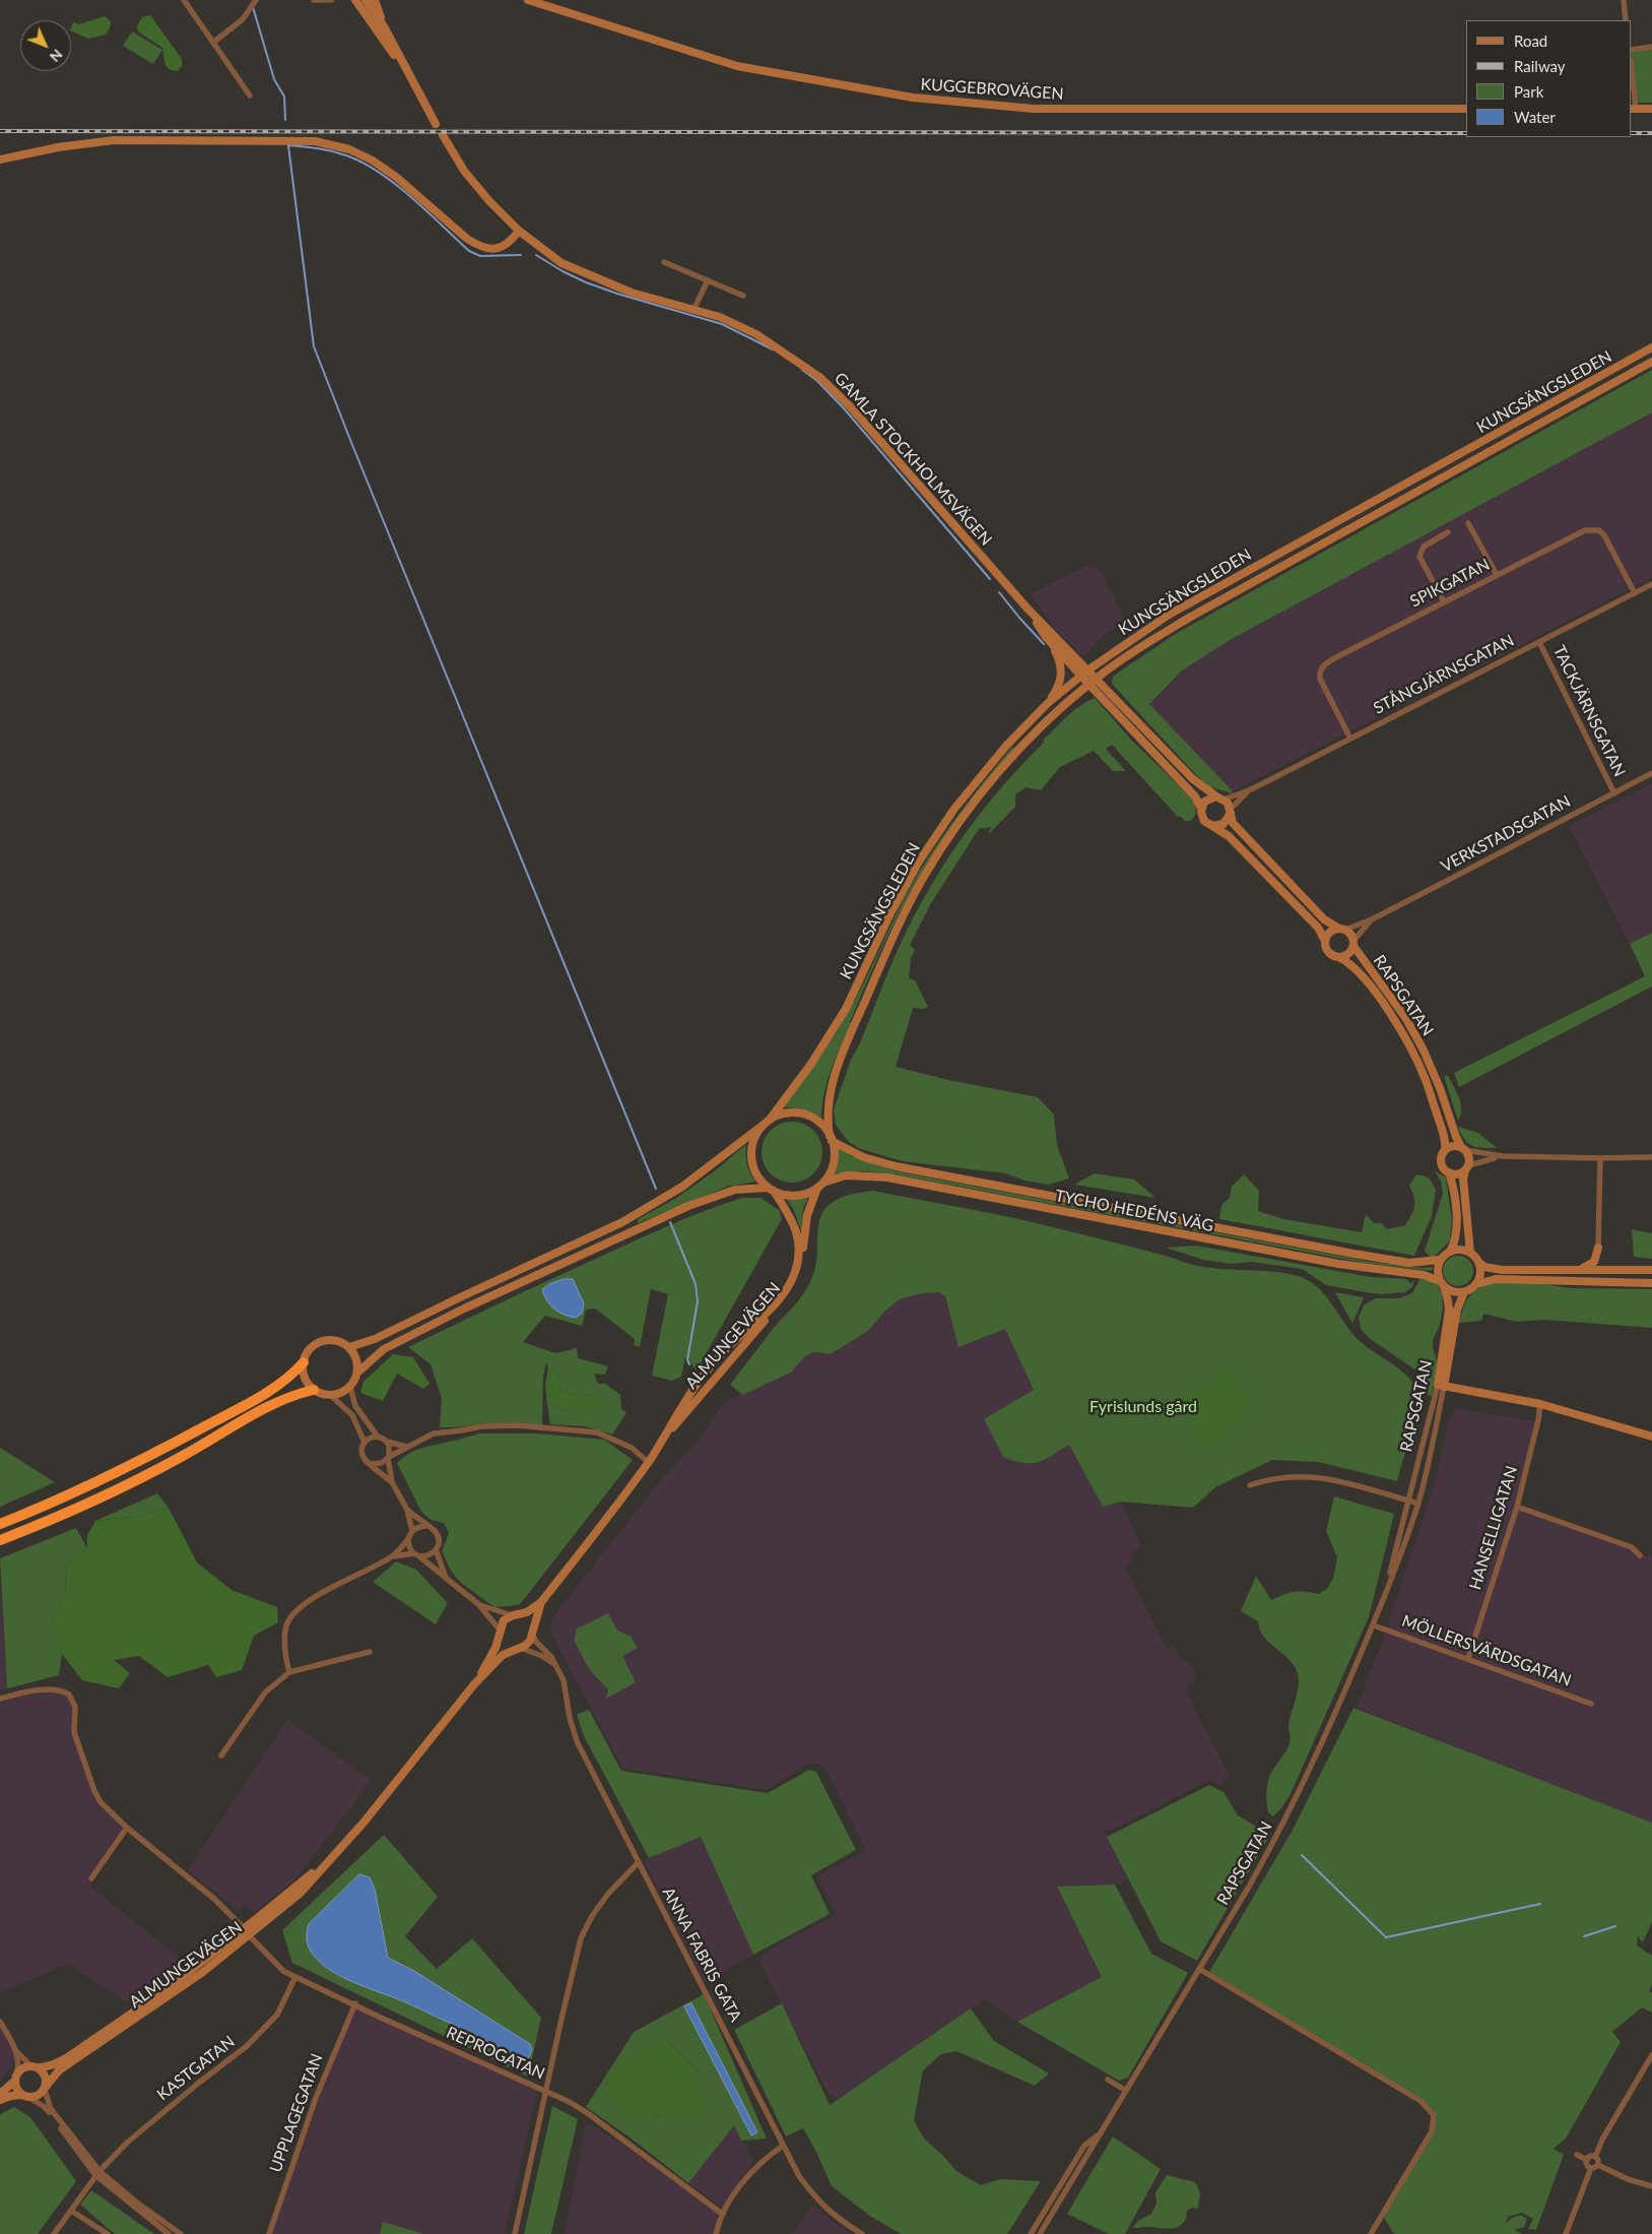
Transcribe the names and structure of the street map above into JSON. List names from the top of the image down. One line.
{"streets":{"main road":["KUGGEBROVÄGEN","KUNGSÄNGSLEDEN","GAMLA STOCKHOLMSVÄGEN","RAPSGATAN","TYCHO HEDÉNS VÄG","ALMUNGEVÄGEN"],"street":["SPIKGATAN","STÅNGJÄRNSGATAN","TACKJÄRNSGATAN","VERKSTADSGATAN","HANSELLIGATAN","MÖLLERSVÄRDSGATAN","ANNA FABRIS GATA","REPROGATAN","KASTGATAN","UPPLAGEGATAN"]},"crossings":[["KUNGSÄNGSLEDEN","GAMLA STOCKHOLMSVÄGEN"],["KUNGSÄNGSLEDEN","TYCHO HEDÉNS VÄG"],["KUNGSÄNGSLEDEN","ALMUNGEVÄGEN"],["SPIKGATAN","STÅNGJÄRNSGATAN"],["STÅNGJÄRNSGATAN","TACKJÄRNSGATAN"],["TACKJÄRNSGATAN","VERKSTADSGATAN"],["VERKSTADSGATAN","RAPSGATAN"],["RAPSGATAN","TYCHO HEDÉNS VÄG"],["RAPSGATAN","MÖLLERSVÄRDSGATAN"],["TYCHO HEDÉNS VÄG","ALMUNGEVÄGEN"],["ALMUNGEVÄGEN","ANNA FABRIS GATA"],["ALMUNGEVÄGEN","REPROGATAN"],["HANSELLIGATAN","MÖLLERSVÄRDSGATAN"],["REPROGATAN","KASTGATAN"],["REPROGATAN","UPPLAGEGATAN"]],"parks":["Fyrislunds gård"],"legend":["Road","Railway","Park","Water"],"north":"bottom right"}
